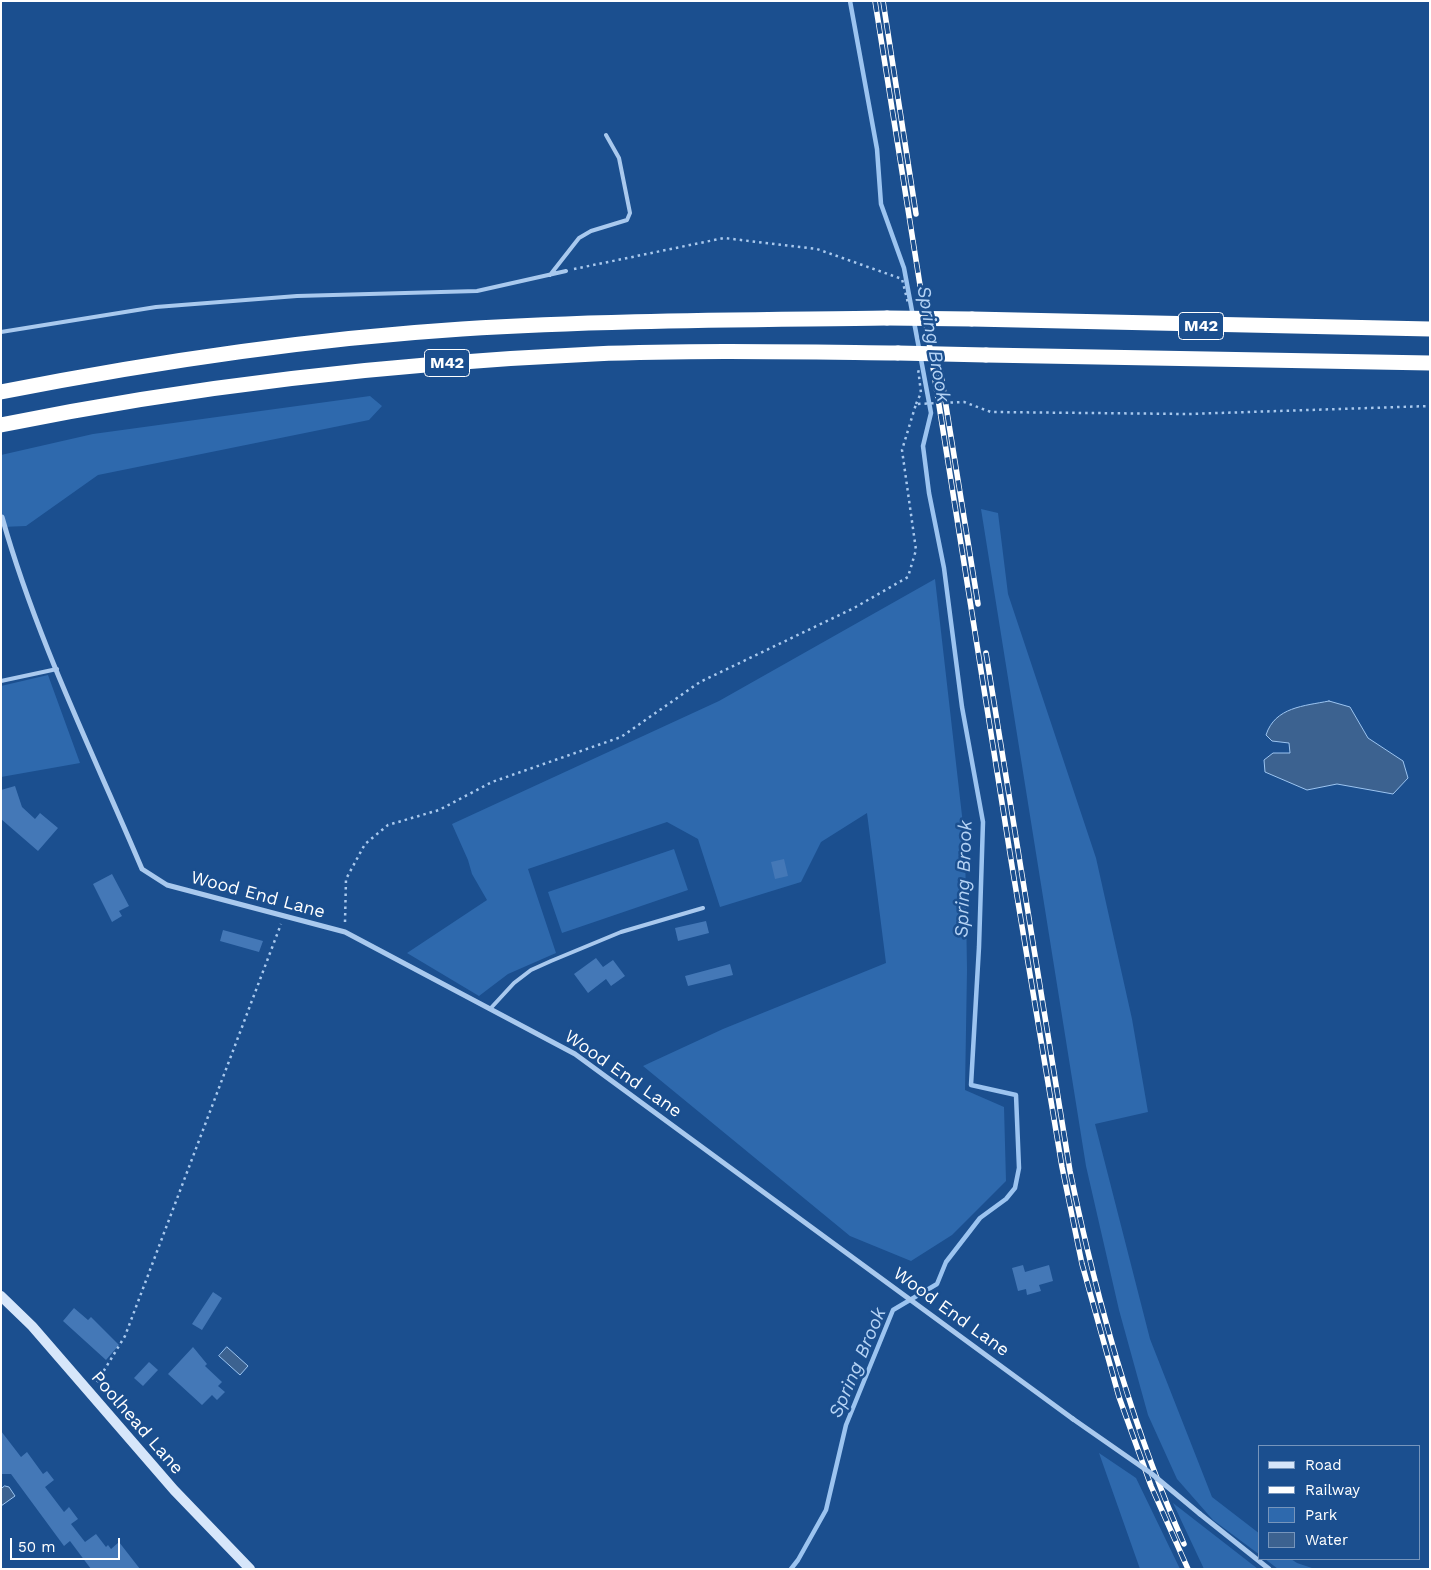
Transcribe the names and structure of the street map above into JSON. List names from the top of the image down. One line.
{"streets":{"highway":["M42"],"street":["Wood End Lane","Poolhead Lane"]},"water":["Spring Brook"],"legend":["Road","Railway","Park","Water"],"scale_bar":"50 m"}
